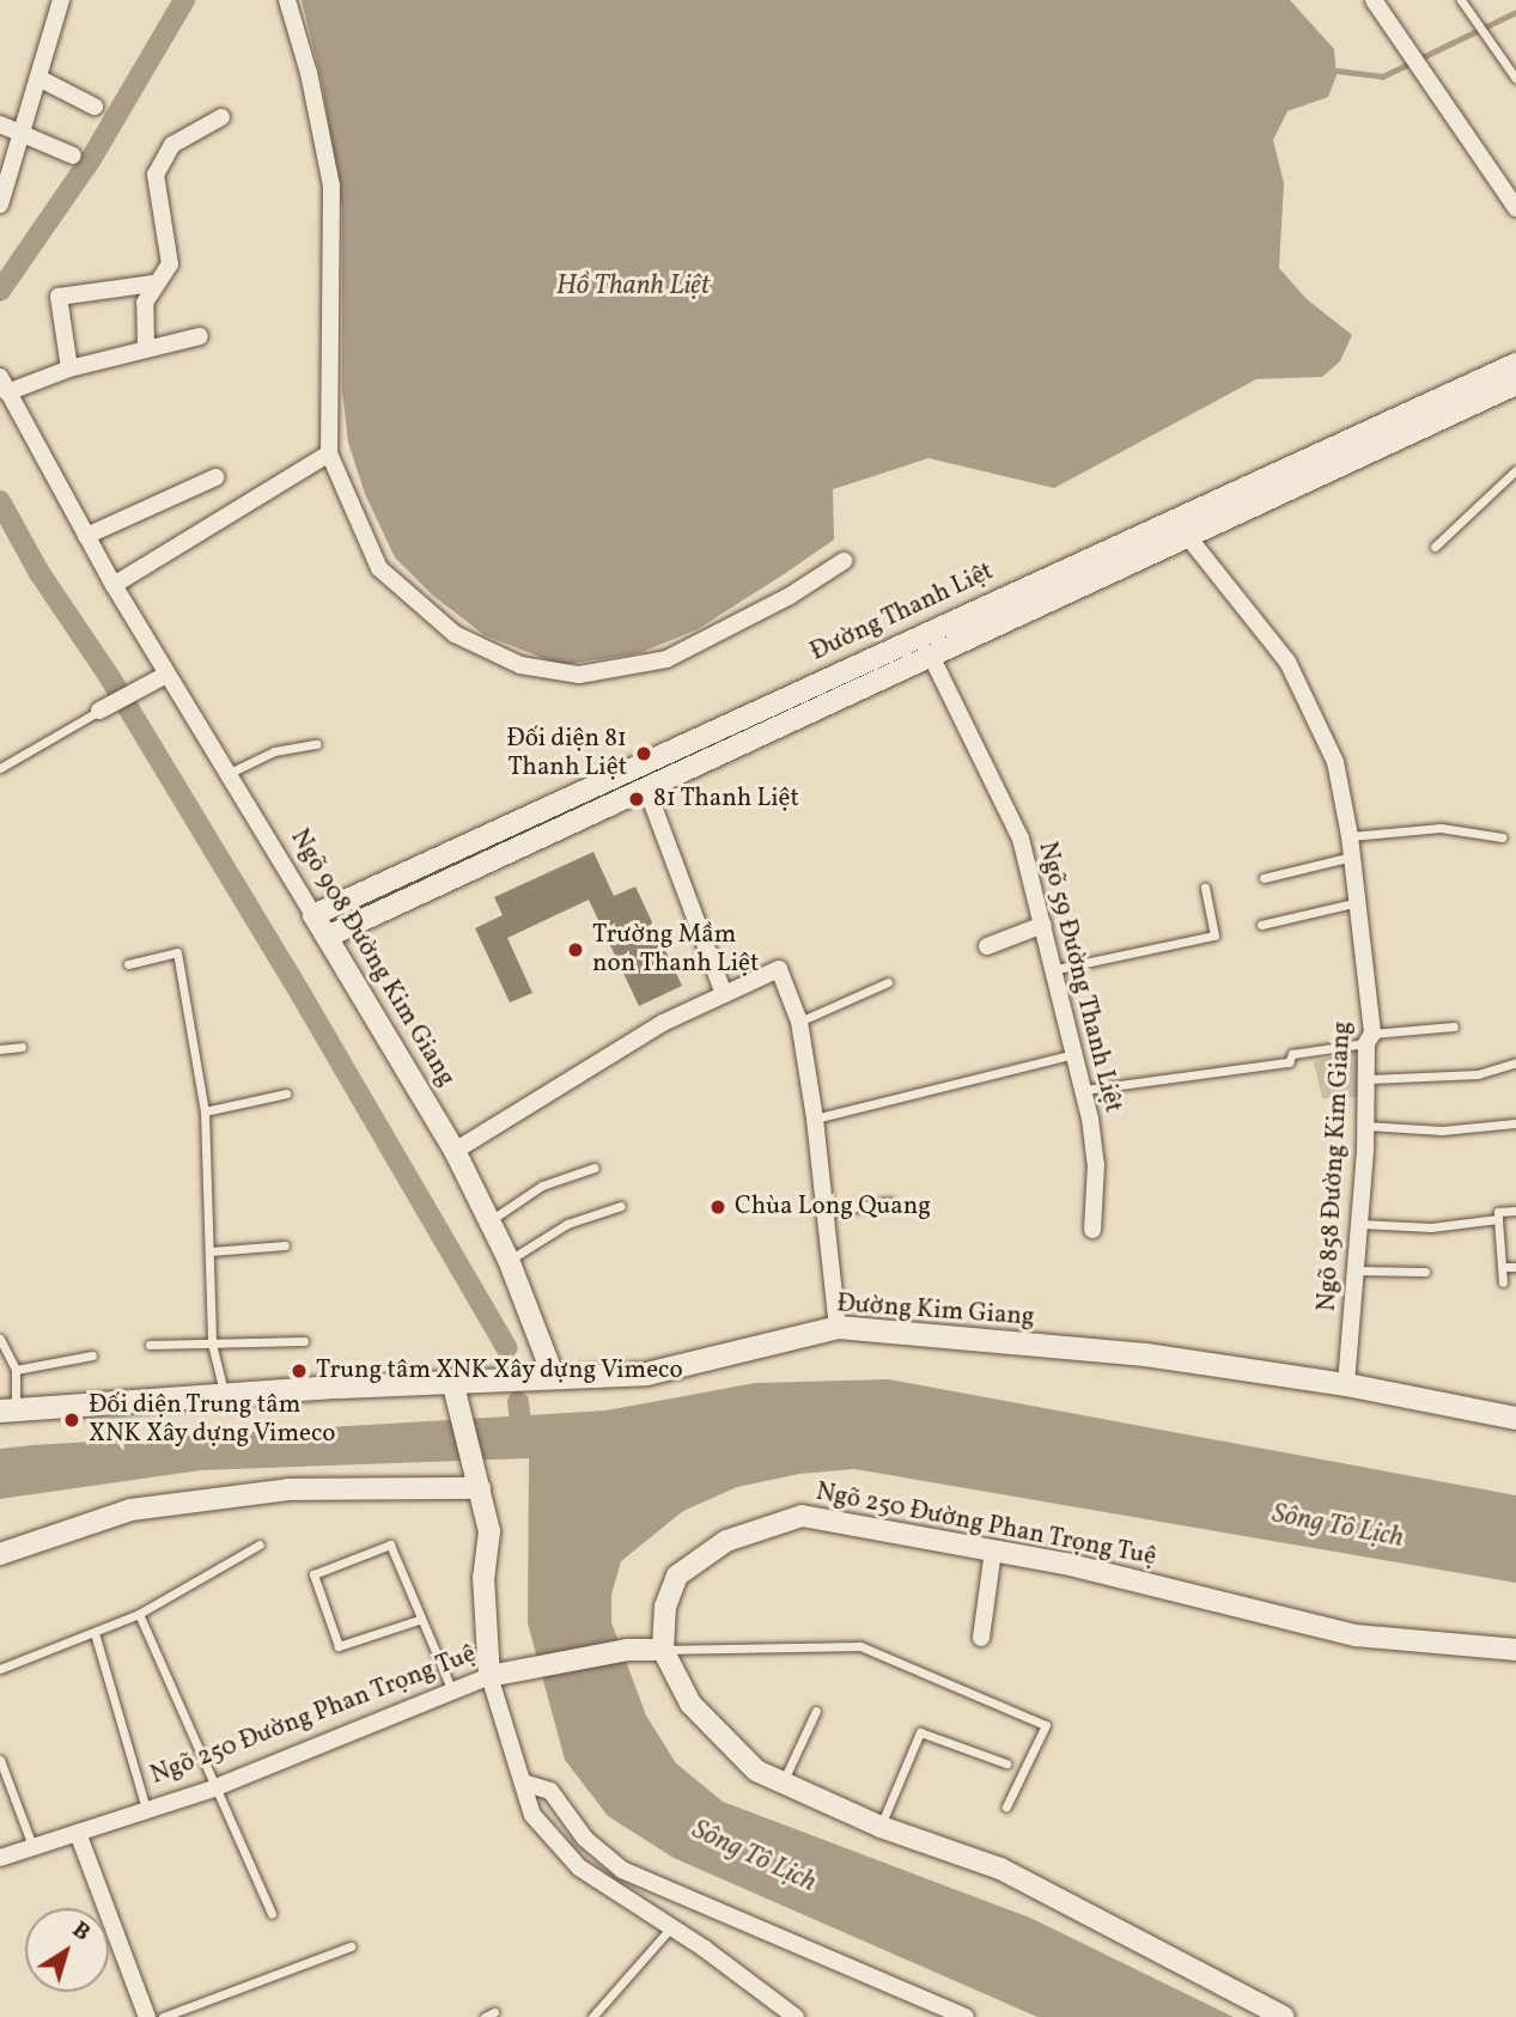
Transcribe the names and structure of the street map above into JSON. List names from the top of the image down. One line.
{"streets":{"main road":["Đường Kim Giang"],"street":["Đường Thanh Liệt","Ngõ 908 Đường Kim Giang","Ngõ 59 Đường Thanh Liệt","Ngõ 858 Đường Kim Giang","Ngõ 250 Đường Phan Trọng Tuệ"]},"crossings":[["Đường Thanh Liệt","Ngõ 908 Đường Kim Giang"],["Đường Thanh Liệt","Ngõ 59 Đường Thanh Liệt"],["Đường Thanh Liệt","Ngõ 858 Đường Kim Giang"],["Ngõ 908 Đường Kim Giang","Đường Kim Giang"],["Ngõ 858 Đường Kim Giang","Đường Kim Giang"]],"water":["Hồ Thanh Liệt","Sông Tô Lịch"],"places":["Đối diện 81 Thanh Liệt","81 Thanh Liệt","Trường Mầm non Thanh Liệt","Chùa Long Quang","Trung tâm XNK Xây dựng Vimeco","Đối diện Trung tâm XNK Xây dựng Vimeco"],"north":"top right"}
